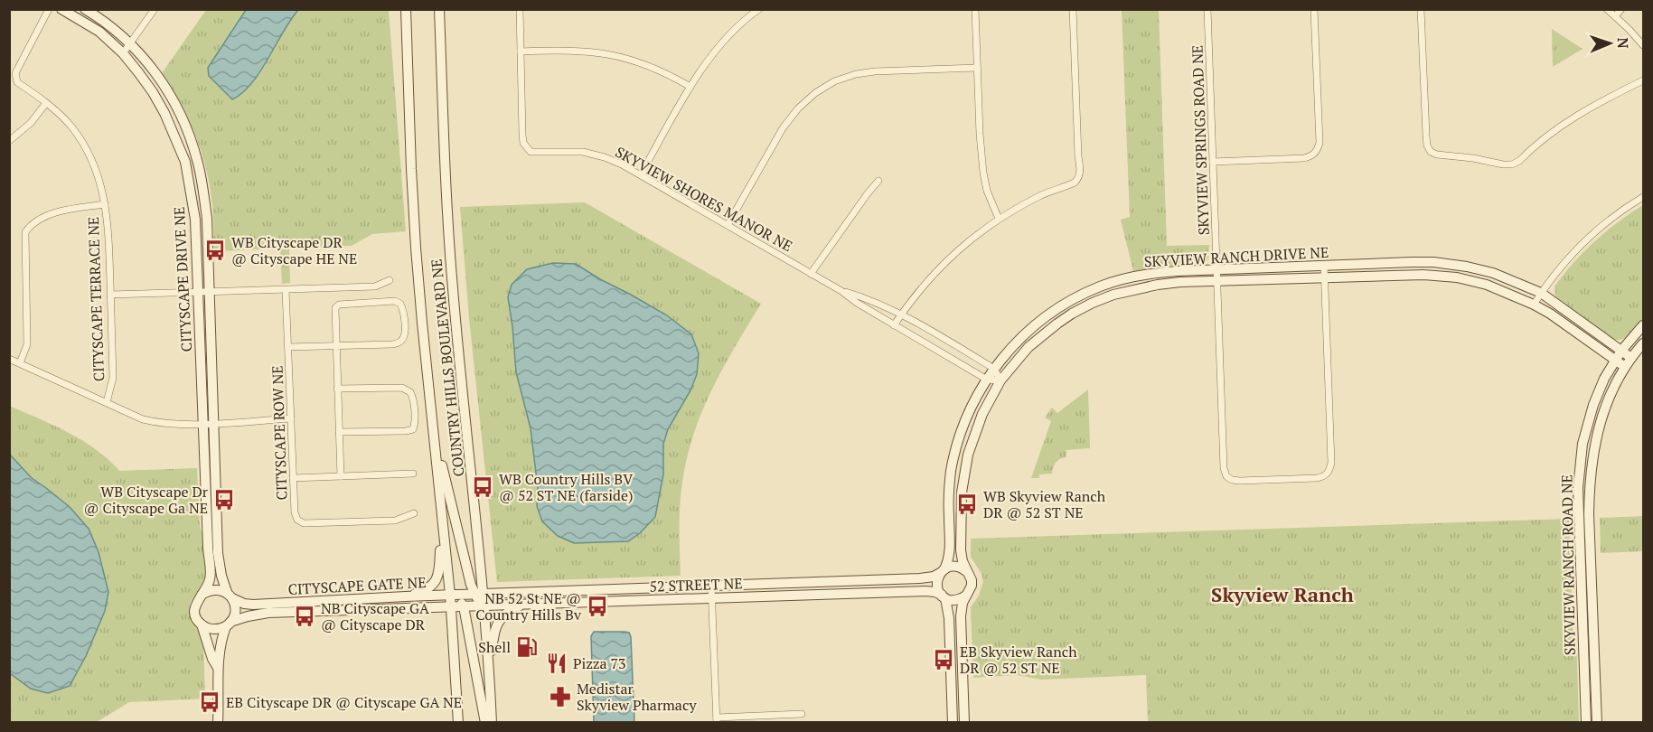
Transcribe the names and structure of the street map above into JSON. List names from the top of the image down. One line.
{"streets":{"street":["SKYVIEW SPRINGS ROAD NE","SKYVIEW SHORES MANOR NE","SKYVIEW RANCH DRIVE NE","CITYSCAPE DRIVE NE","CITYSCAPE TERRACE NE","COUNTRY HILLS BOULEVARD NE","CITYSCAPE ROW NE","SKYVIEW RANCH ROAD NE","52 STREET NE","CITYSCAPE GATE NE"]},"crossings":[["SKYVIEW SPRINGS ROAD NE","SKYVIEW RANCH DRIVE NE"],["SKYVIEW SHORES MANOR NE","SKYVIEW RANCH DRIVE NE"],["SKYVIEW RANCH DRIVE NE","SKYVIEW RANCH ROAD NE"],["SKYVIEW RANCH DRIVE NE","52 STREET NE"],["CITYSCAPE DRIVE NE","CITYSCAPE GATE NE"],["COUNTRY HILLS BOULEVARD NE","52 STREET NE"],["COUNTRY HILLS BOULEVARD NE","CITYSCAPE GATE NE"],["52 STREET NE","CITYSCAPE GATE NE"]],"districts":["Skyview Ranch"],"places":{"bus stop":["WB Cityscape DR @ Cityscape HE NE","WB Country Hills BV @ 52 ST NE (farside)","WB Cityscape Dr @ Cityscape Ga NE","WB Skyview Ranch DR @ 52 ST NE","NB 52 St NE @ Country Hills Bv","NB Cityscape GA @ Cityscape DR","EB Skyview Ranch DR @ 52 ST NE","EB Cityscape DR @ Cityscape GA NE"],"fuel station":["Shell"],"restaurant":["Pizza 73"],"pharmacy":["Medistar Skyview Pharmacy"]},"north":"right"}
